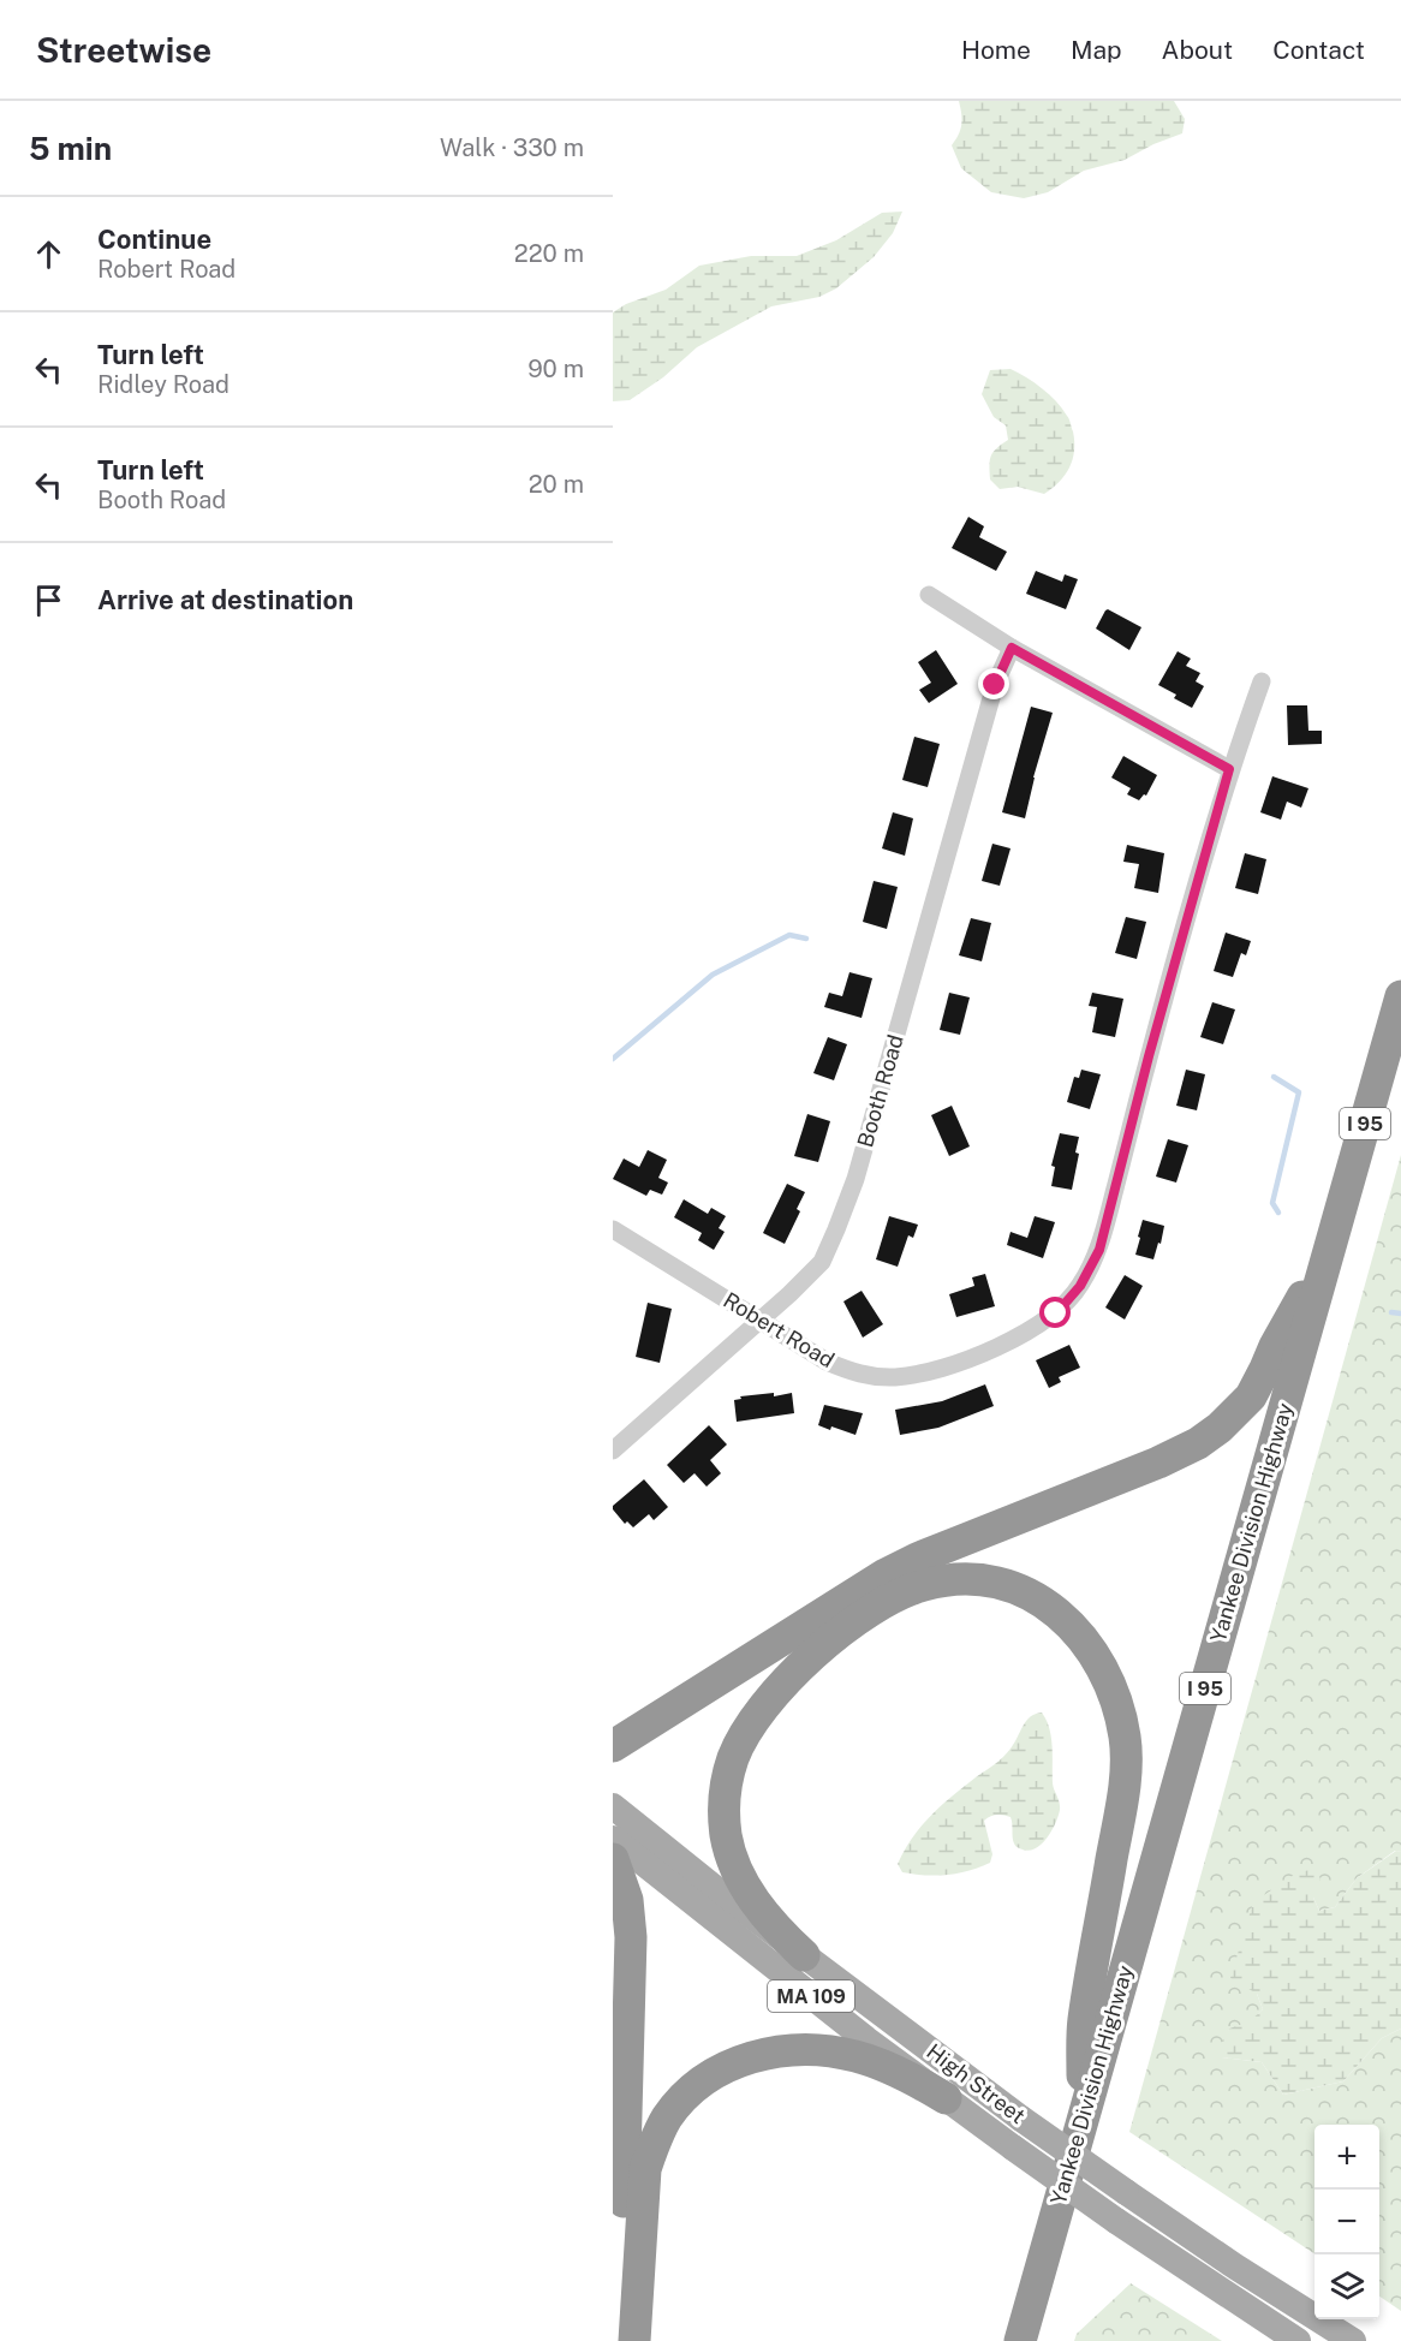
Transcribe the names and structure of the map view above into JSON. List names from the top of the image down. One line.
{"streets":{"highway":["I 95","Yankee Division Highway"],"main road":["MA 109","High Street"],"street":["Booth Road","Robert Road"]},"crossings":[["Booth Road","Robert Road"]],"page":{"header":"Streetwise","nav":["Home","Map","About","Contact"],"heading":["5 min","Walk · 330 m"],"list":[["Continue","Robert Road","220 m"],["Turn left","Ridley Road","90 m"],["Turn left","Booth Road","20 m"],"Arrive at destination"],"map_buttons":["+","−"]}}
